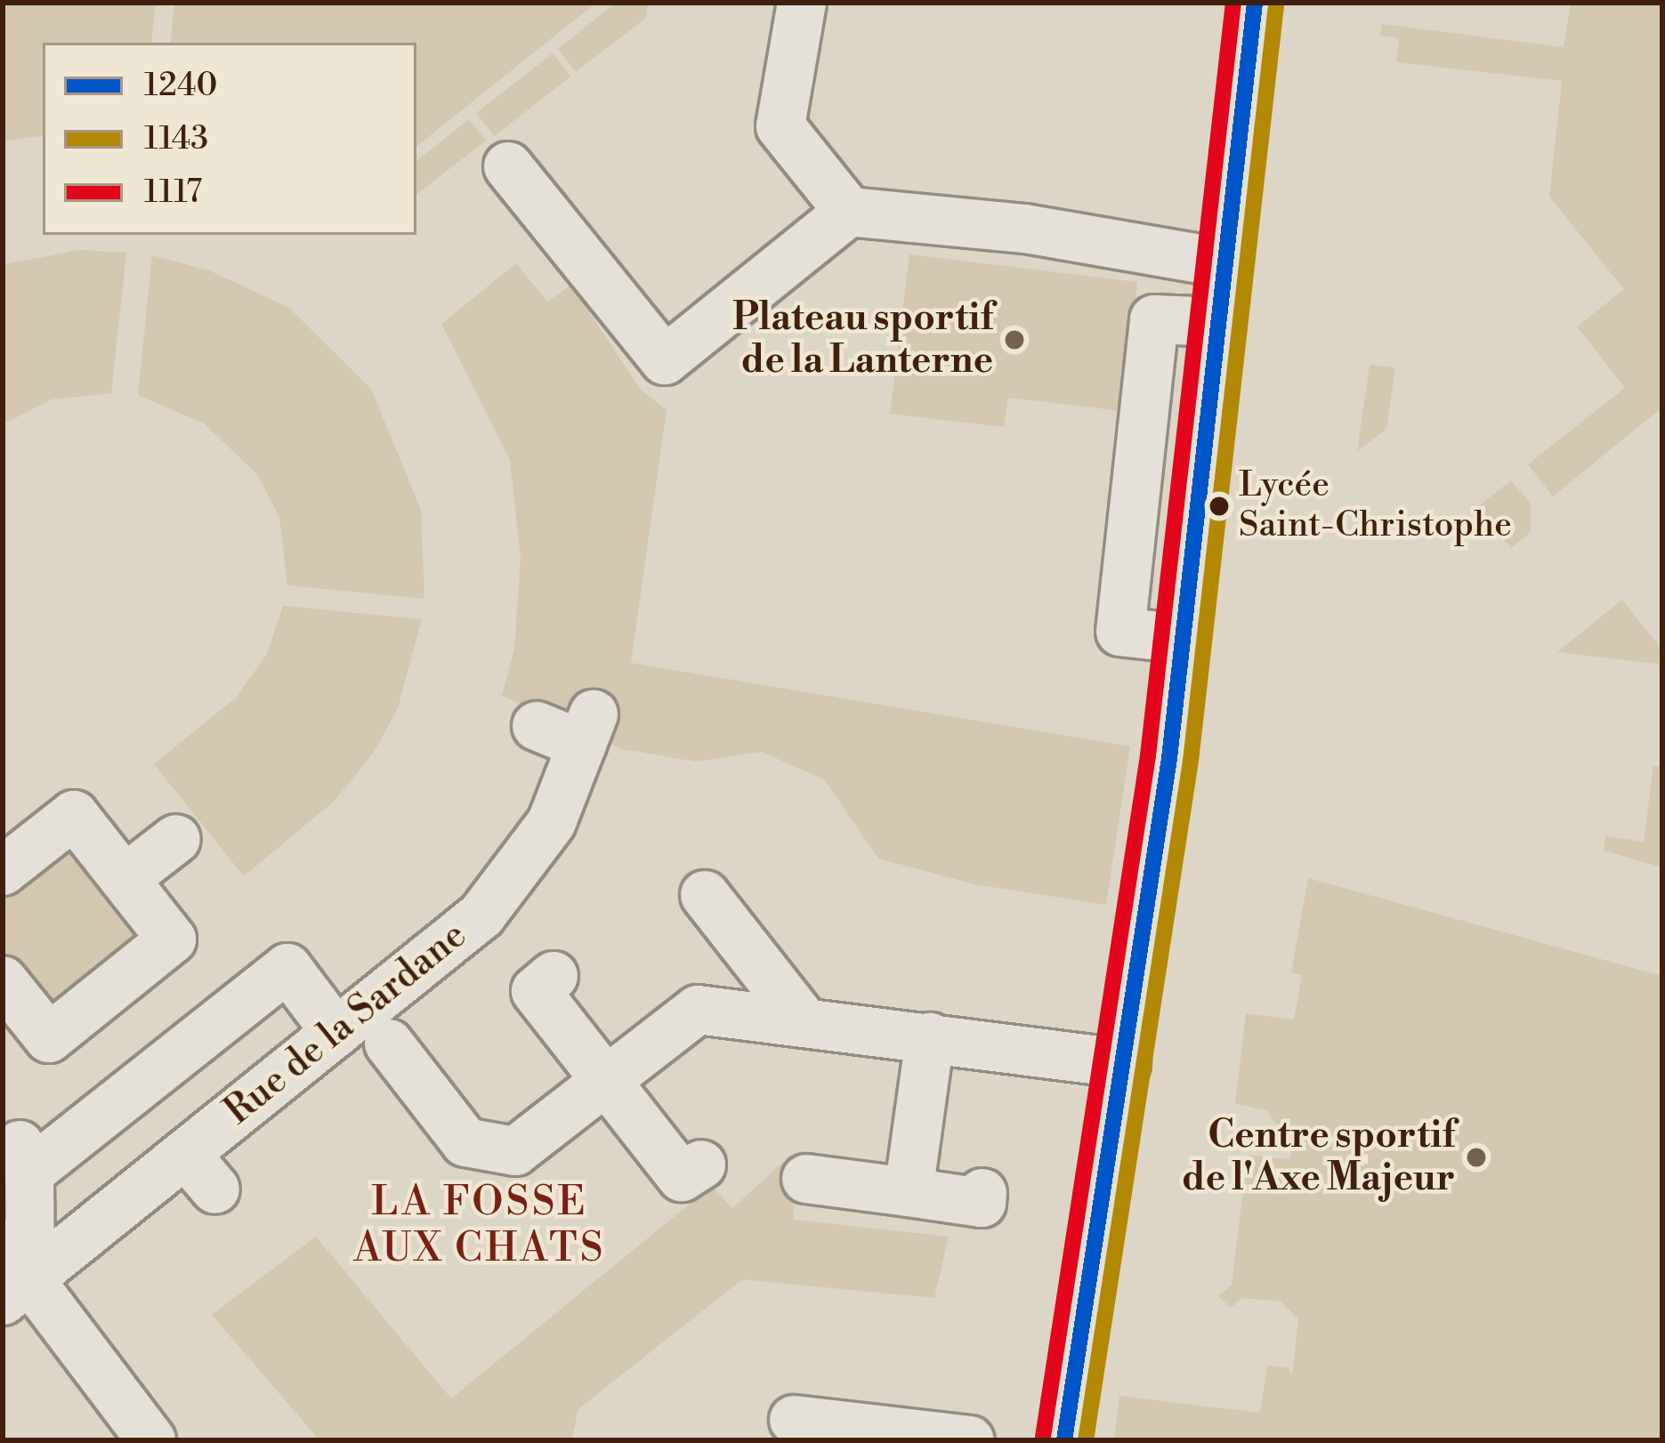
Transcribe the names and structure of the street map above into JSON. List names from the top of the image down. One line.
{"streets":{"street":["Rue de la Sardane"]},"districts":["LA FOSSE AUX CHATS"],"places":["Plateau sportif de la Lanterne","Lycée Saint-Christophe","Centre sportif de l'Axe Majeur"],"lines":["transit line 1240","transit line 1117","transit line 1143"],"legend":["1240","1143","1117"]}
